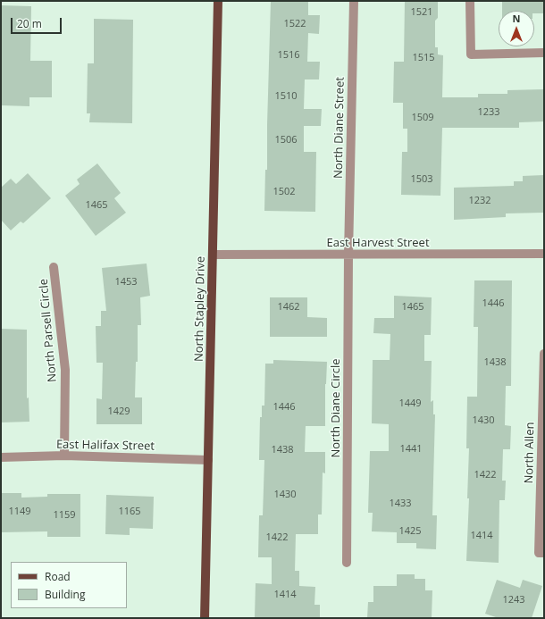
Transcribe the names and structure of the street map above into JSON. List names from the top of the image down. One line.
{"streets":{"main road":["North Stapley Drive"],"street":["North Diane Street","East Harvest Street","North Parsell Circle","North Diane Circle","East Halifax Street","North Allen"]},"crossings":[["North Diane Street","East Harvest Street"],["North Diane Street","North Diane Circle"],["East Harvest Street","North Stapley Drive"],["East Harvest Street","North Diane Circle"],["North Stapley Drive","East Halifax Street"],["North Parsell Circle","East Halifax Street"]],"house_numbers":["1521","1522","1516","1515","1510","1233","1509","1506","1503","1502","1232","1465","1453","1446","1462","1465","1438","1449","1446","1429","1430","1441","1438","1422","1430","1433","1149","1165","1159","1425","1414","1422","1414","1243"],"legend":["Road","Building"],"scale_bar":"20 m","north":"top"}
